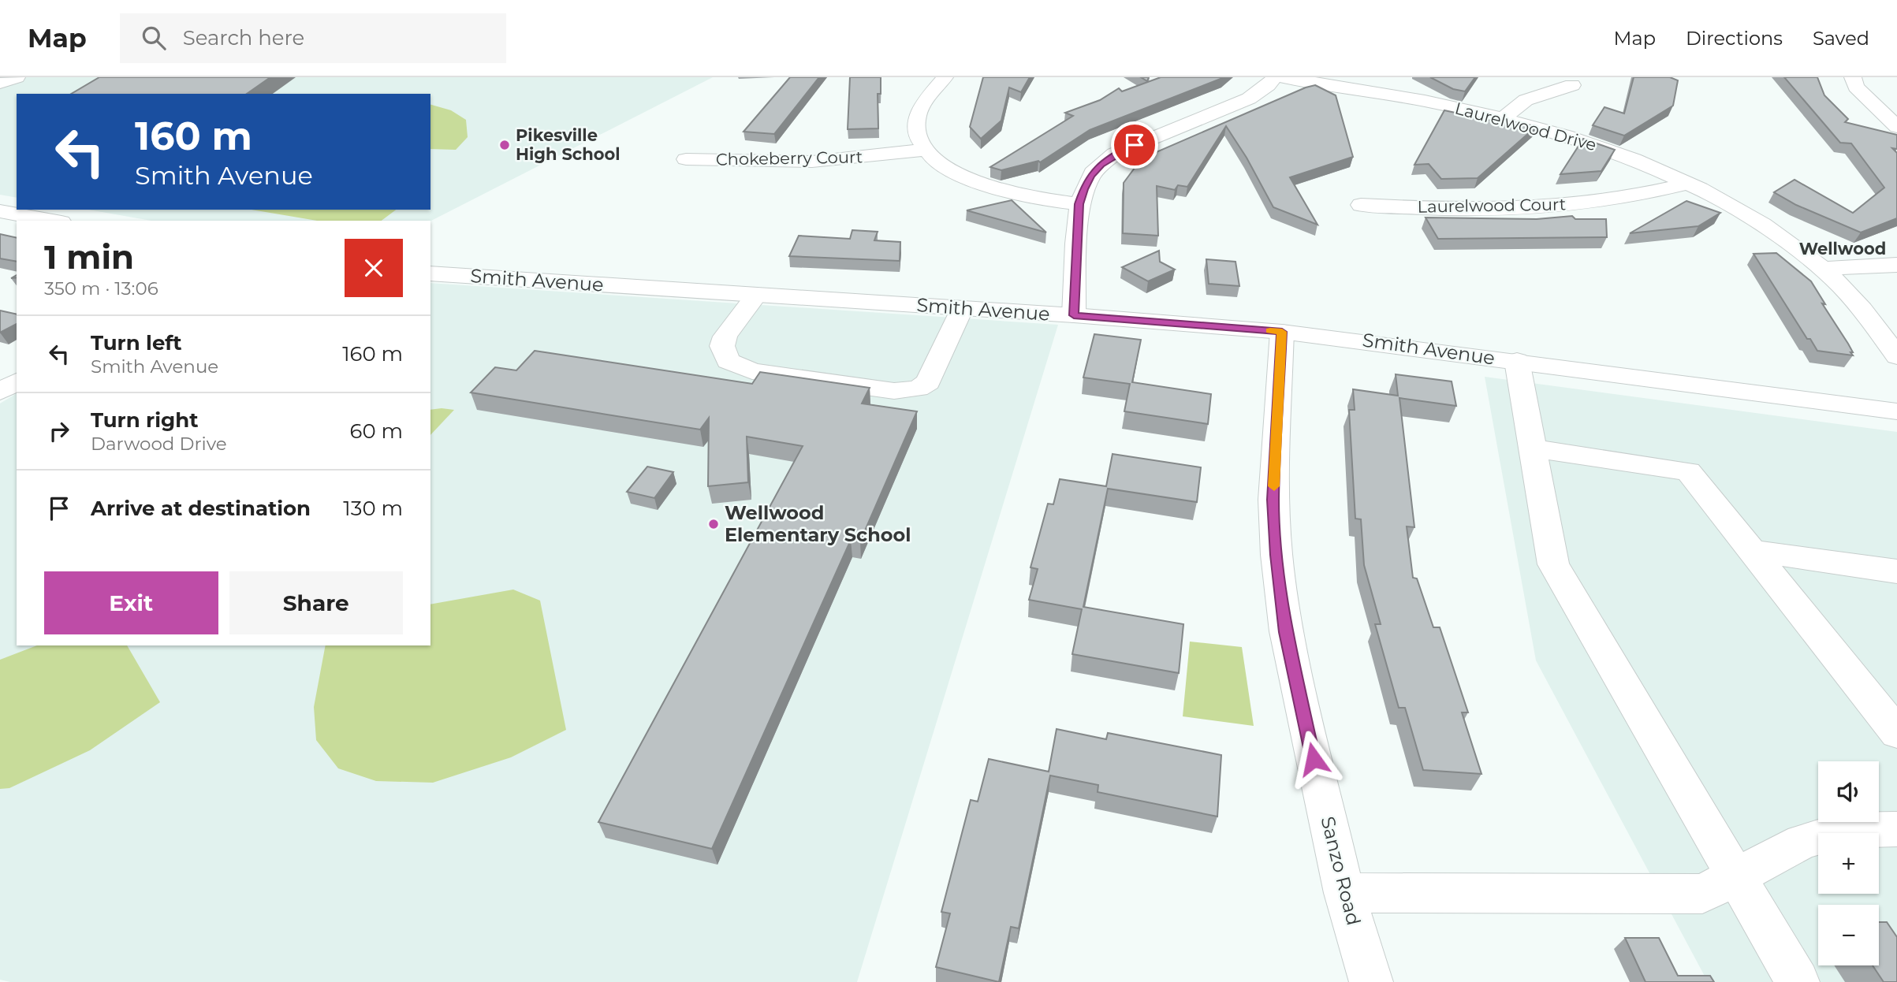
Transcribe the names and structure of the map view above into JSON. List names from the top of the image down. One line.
{"streets":{"street":["Laurelwood Drive","Chokeberry Court","Laurelwood Court","Smith Avenue","Sanzo Road"]},"crossings":[["Laurelwood Drive","Laurelwood Court"],["Smith Avenue","Sanzo Road"]],"districts":["Wellwood"],"places":["Pikesville High School","Wellwood Elementary School"],"page":{"header":"Map","search":"Search here","nav":["Map","Directions","Saved"],"turn":["160 m","Smith Avenue"],"heading":["1 min","350 m · 13:06"],"list":[{"name":"Turn left","note":"Smith Avenue","value":"160 m"},{"name":"Turn right","note":"Darwood Drive","value":"60 m"},{"name":"Arrive at destination","value":"130 m"}],"buttons":["Exit","Share"],"map_buttons":["+","−"]}}
